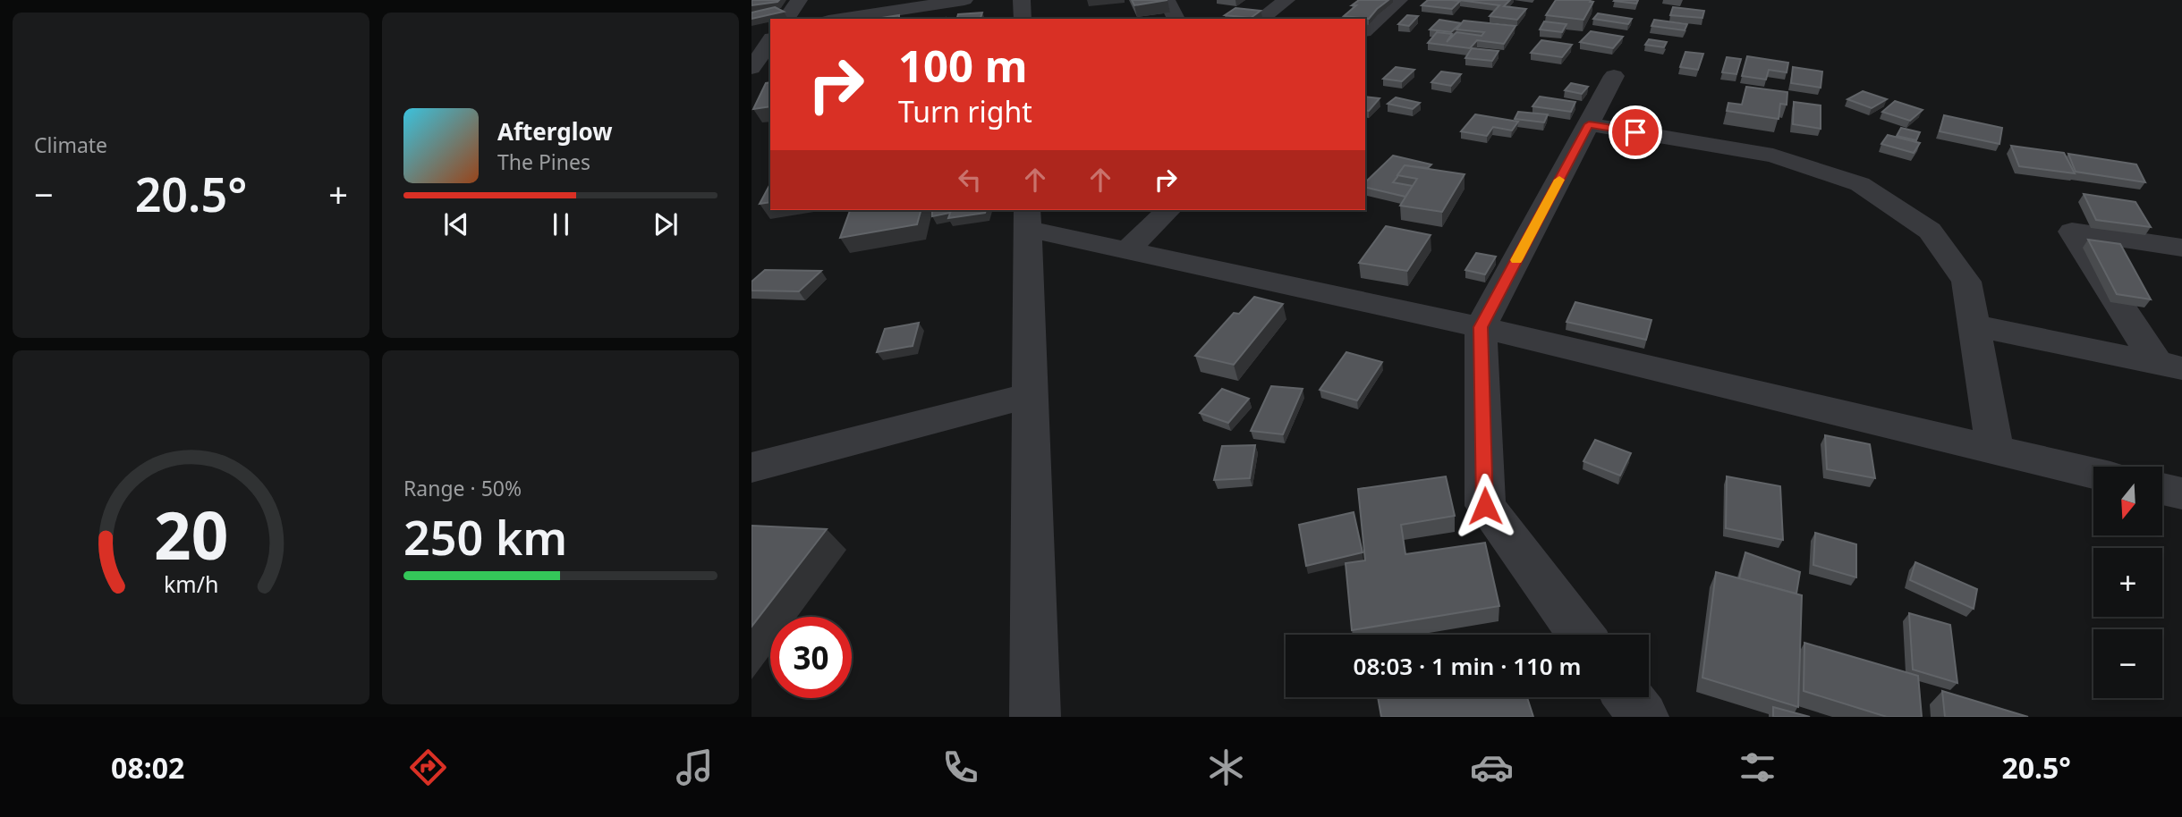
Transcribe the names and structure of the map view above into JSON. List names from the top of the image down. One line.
{"north":"bottom","page":{"tile":["Climate",["Range · 50%","250 km"]],"turn":["100 m","Turn right"],"song":["Afterglow","The Pines"],"heat":["−","20.5°","+"],"map_buttons":["+","−"],"limit":"30","trip":"08:03 · 1 min · 110 m","tabs":["08:02","20.5°"],"gauge":["20","km/h"]}}
